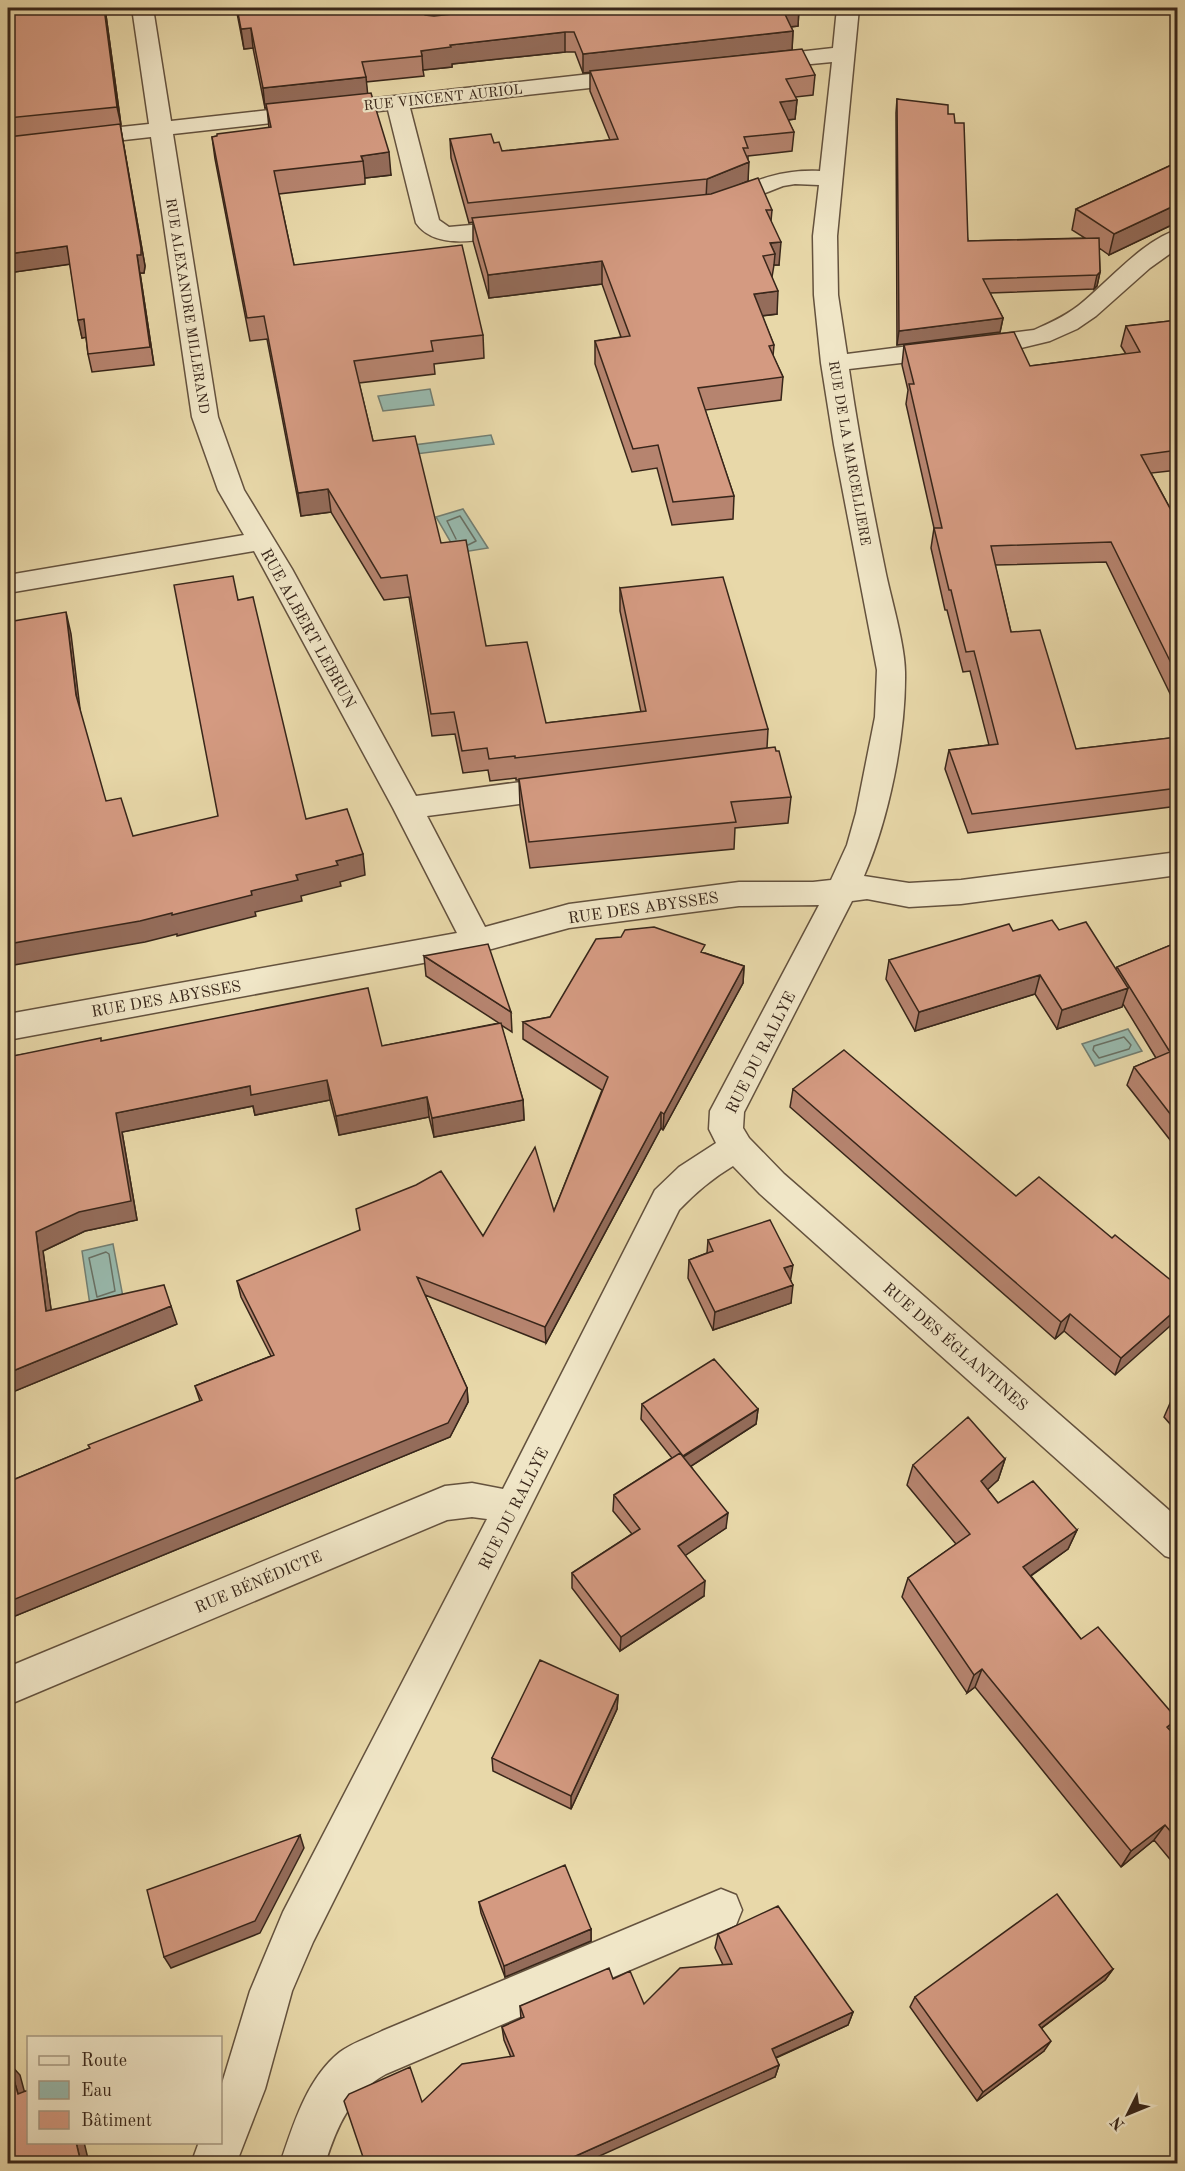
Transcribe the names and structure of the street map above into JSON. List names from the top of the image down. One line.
{"streets":{"street":["RUE VINCENT AURIOL","RUE ALEXANDRE MILLERAND","RUE DE LA MARCELLIERE","RUE ALBERT LEBRUN","RUE DES ABYSSES","RUE DU RALLYE","RUE DES ÉGLANTINES","RUE BÉNÉDICTE"]},"crossings":[["RUE VINCENT AURIOL","RUE ALEXANDRE MILLERAND"],["RUE ALEXANDRE MILLERAND","RUE ALBERT LEBRUN"],["RUE DE LA MARCELLIERE","RUE DES ABYSSES"],["RUE DE LA MARCELLIERE","RUE DU RALLYE"],["RUE ALBERT LEBRUN","RUE DES ABYSSES"],["RUE DES ABYSSES","RUE DU RALLYE"],["RUE DU RALLYE","RUE DES ÉGLANTINES"],["RUE DU RALLYE","RUE BÉNÉDICTE"]],"legend":["Route","Eau","Bâtiment"],"north":"bottom left"}
